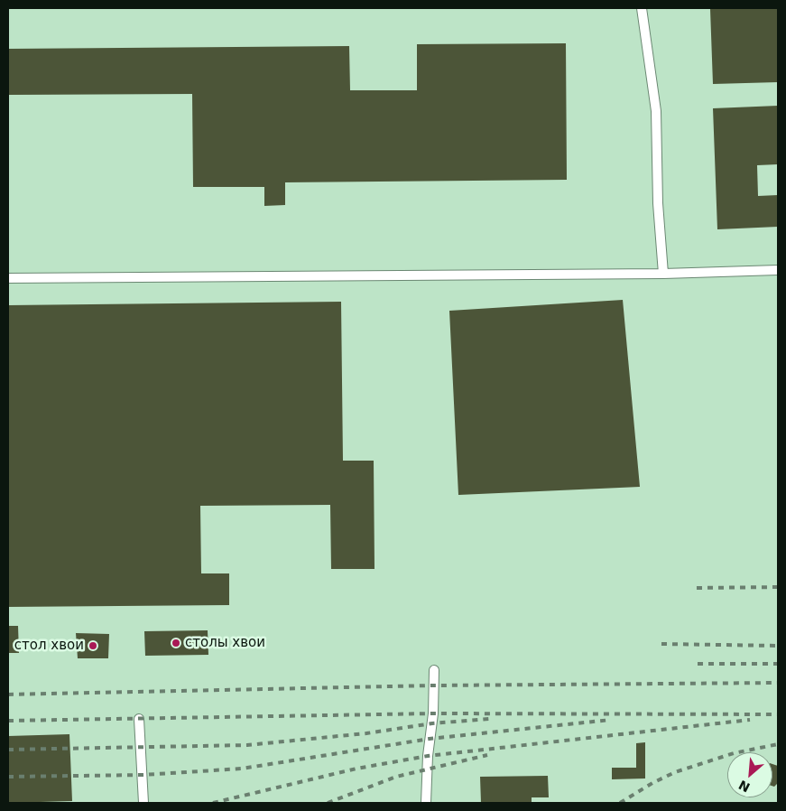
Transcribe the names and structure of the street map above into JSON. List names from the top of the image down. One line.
{"places":["столы хвои","стол хвои"],"north":"bottom left"}
